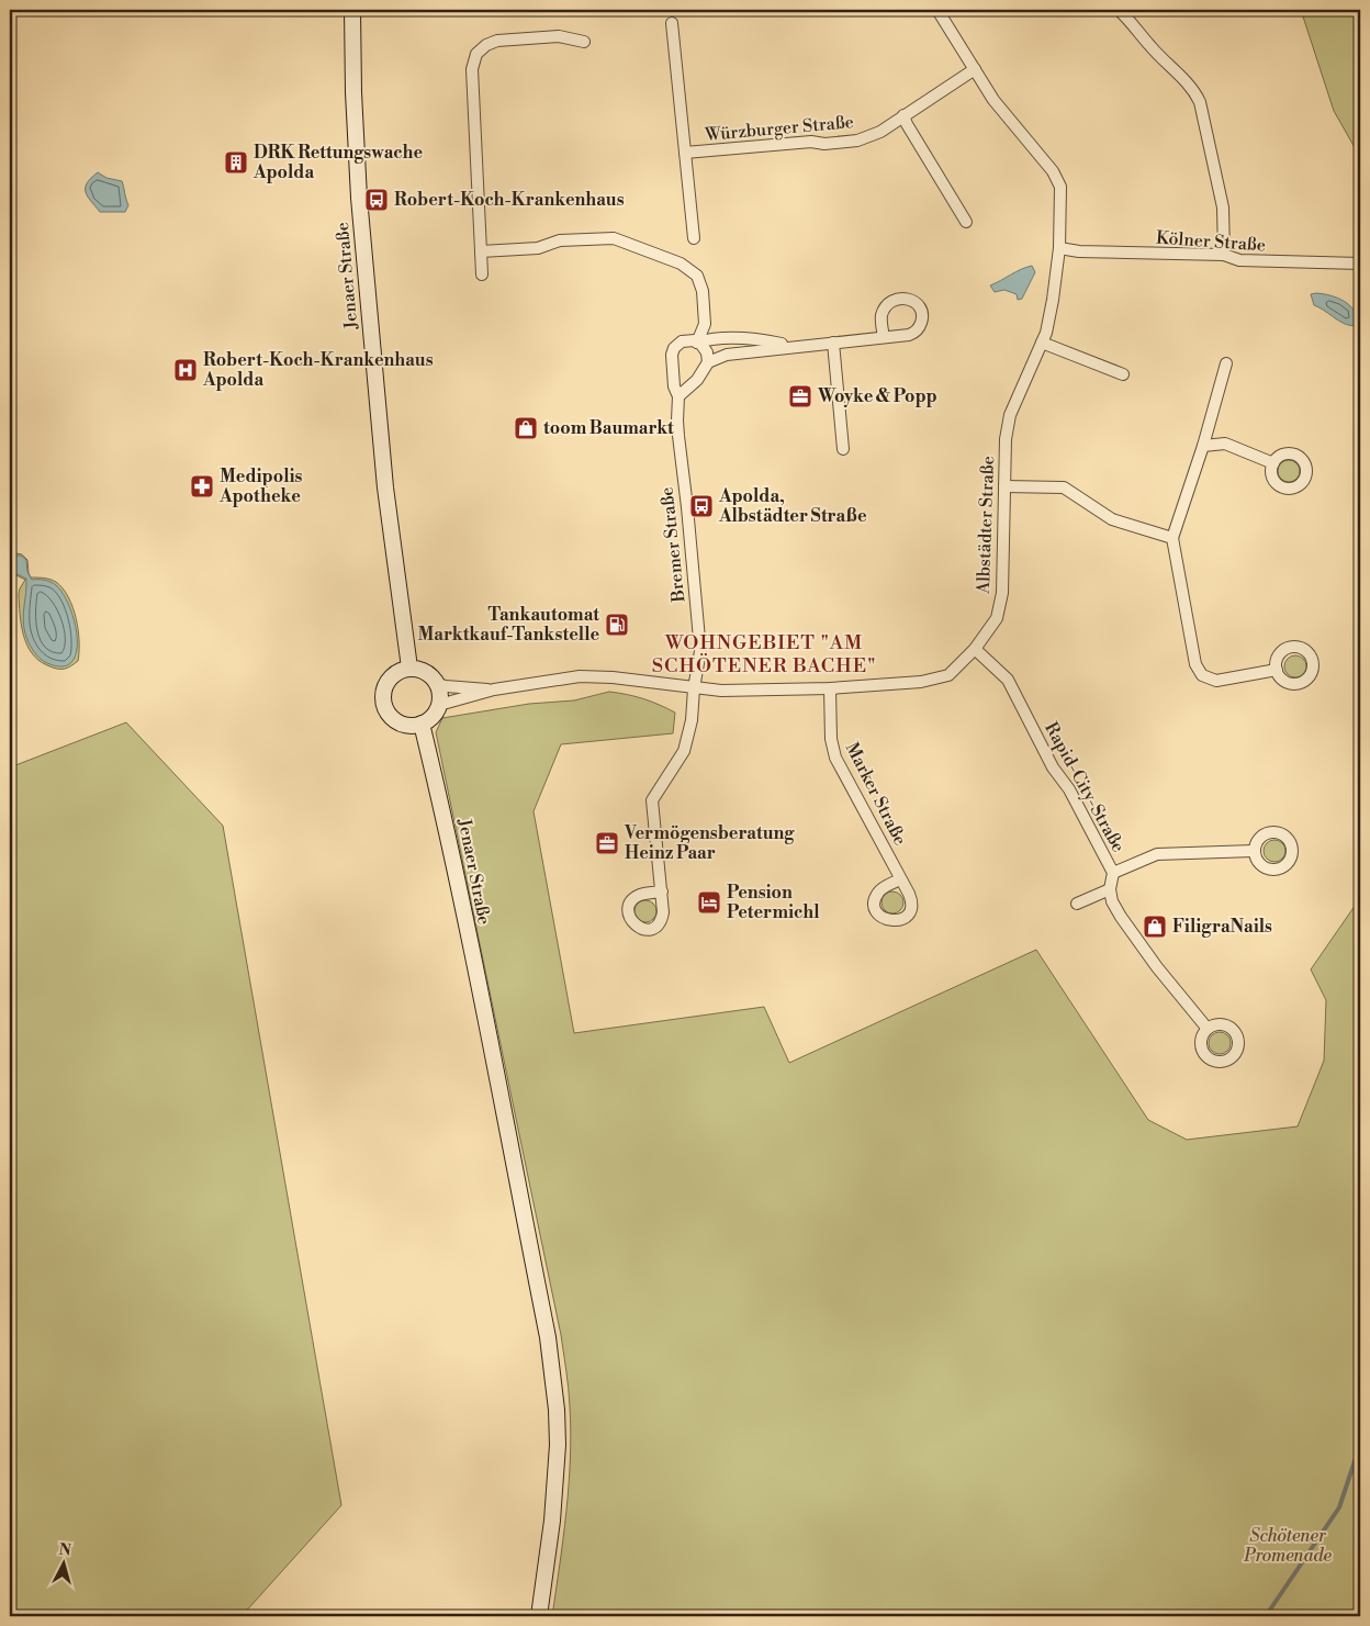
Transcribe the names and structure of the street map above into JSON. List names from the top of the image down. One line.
{"streets":{"main road":["Jenaer Straße"],"street":["Würzburger Straße","Kölner Straße","Albstädter Straße","Bremer Straße","Rapid-City-Straße","Marker Straße"]},"crossings":[["Würzburger Straße","Albstädter Straße"],["Kölner Straße","Albstädter Straße"],["Jenaer Straße","Albstädter Straße"],["Albstädter Straße","Bremer Straße"],["Albstädter Straße","Rapid-City-Straße"],["Albstädter Straße","Marker Straße"]],"districts":["WOHNGEBIET \"AM SCHÖTENER BACHE\""],"parks":["Schötener Promenade"],"places":{"building":["DRK Rettungswache Apolda"],"bus stop":["Robert-Koch-Krankenhaus","Apolda, Albstädter Straße"],"hospital":["Robert-Koch-Krankenhaus Apolda"],"office":["Woyke & Popp","Vermögensberatung Heinz Paar"],"shop":["toom Baumarkt","FiligraNails"],"pharmacy":["Medipolis Apotheke"],"fuel station":["Tankautomat Marktkauf-Tankstelle"],"hotel":["Pension Petermichl"]},"north":"top"}
